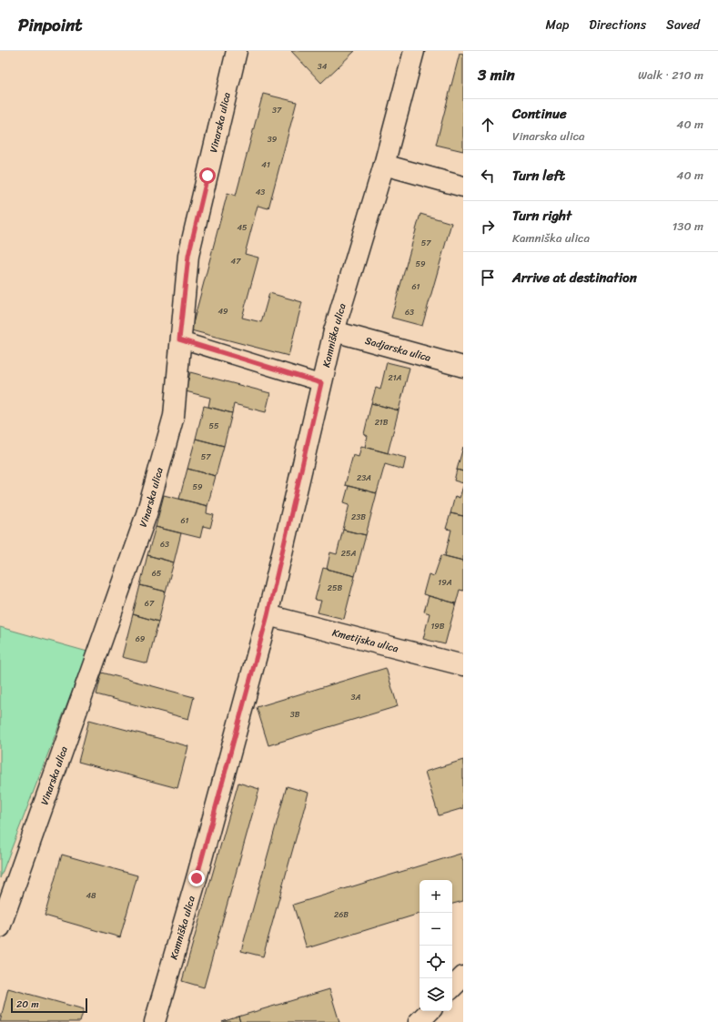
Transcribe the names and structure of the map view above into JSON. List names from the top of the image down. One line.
{"streets":{"street":["Vinarska ulica","Kamniška ulica","Sadjarska ulica","Kmetijska ulica"]},"crossings":[["Kamniška ulica","Sadjarska ulica"],["Kamniška ulica","Kmetijska ulica"]],"house_numbers":["34","37","39","41","43","45","57","47","59","61","49","63","21A","21B","55","57","23A","59","23B","61","63","25A","65","19A","25B","67","19B","69","3A","3B","48","26B"],"scale_bar":"20 m","page":{"header":"Pinpoint","nav":["Map","Directions","Saved"],"heading":["3 min","Walk · 210 m"],"list":[["Continue","Vinarska ulica","40 m"],["Turn left","40 m"],["Turn right","Kamniška ulica","130 m"],"Arrive at destination"],"map_buttons":["+","−"],"scale":"20 m"}}
